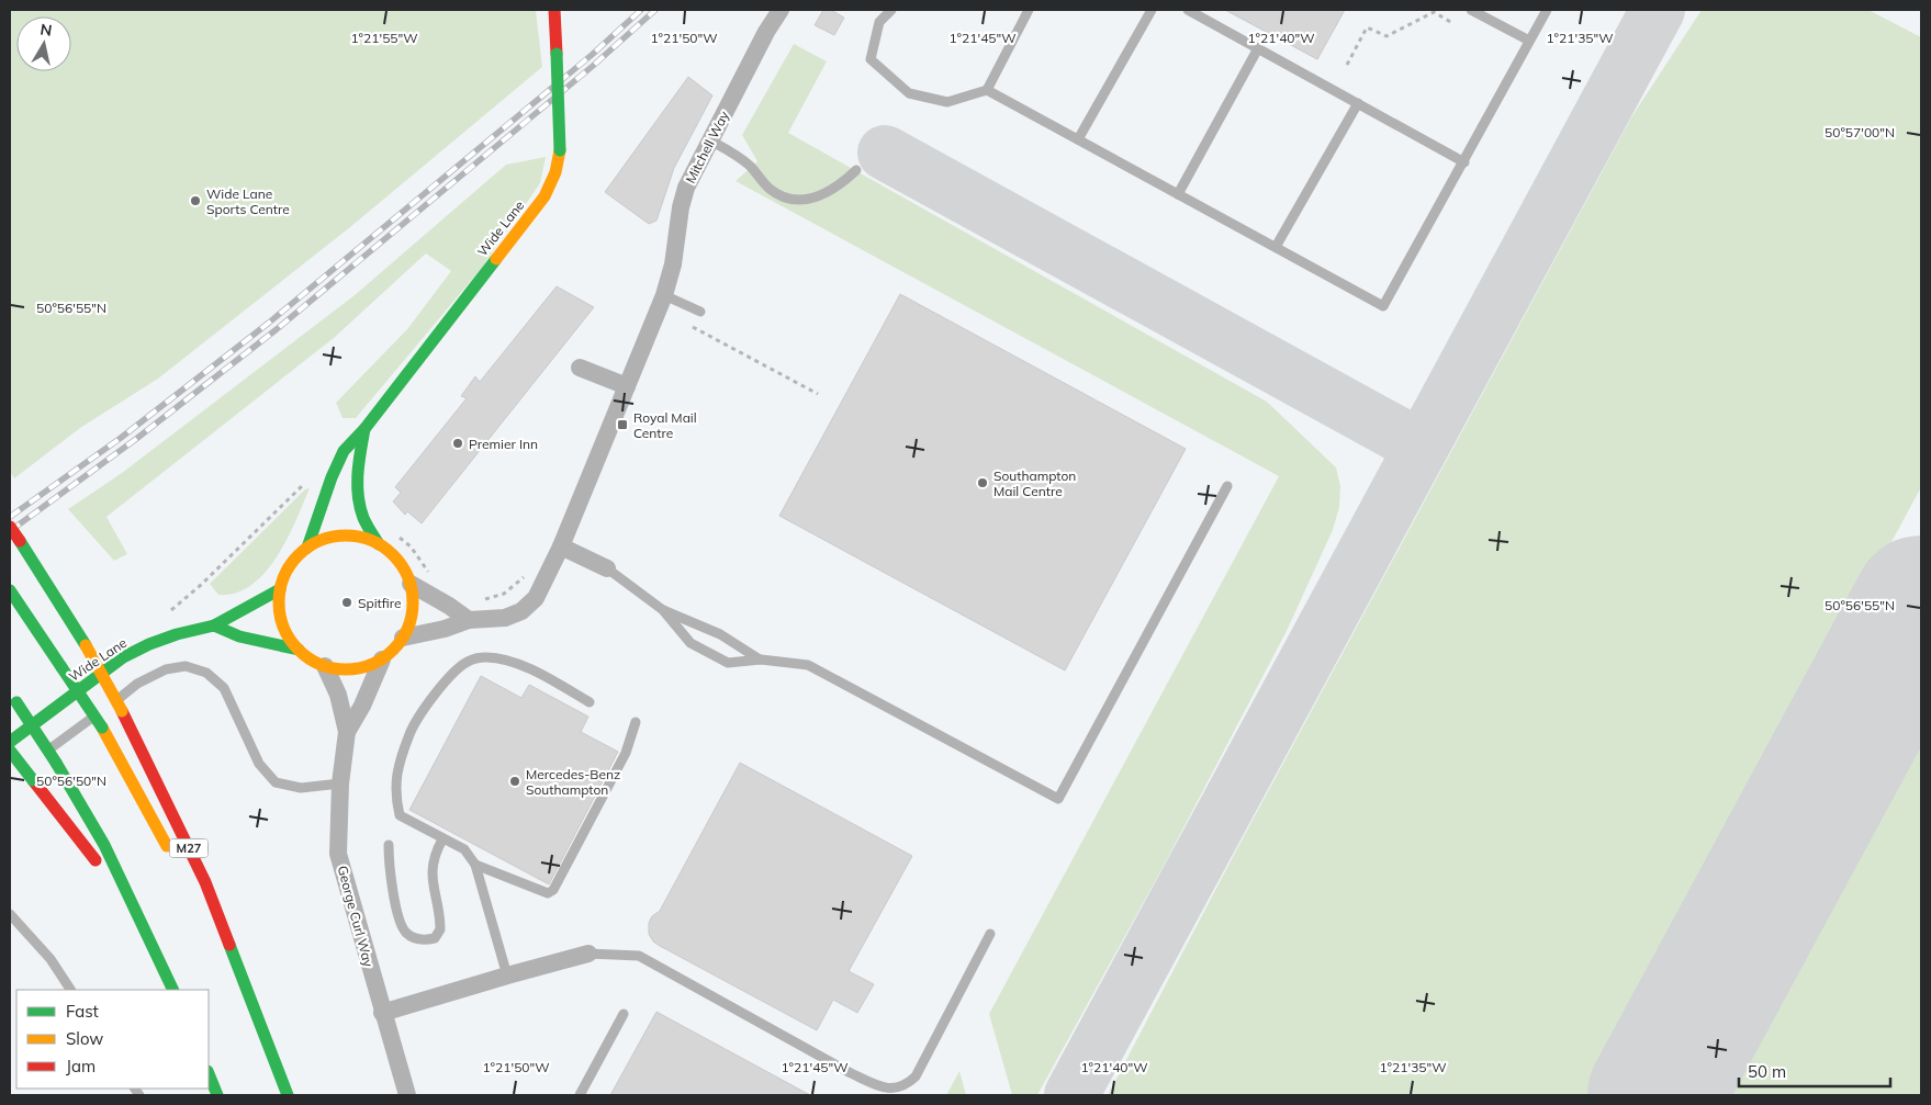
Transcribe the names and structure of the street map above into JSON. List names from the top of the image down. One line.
{"streets":{"main road":["Wide Lane","M27"],"street":["Mitchell Way","George Curl Way"]},"crossings":[["Mitchell Way","Wide Lane"],["Mitchell Way","George Curl Way"],["Wide Lane","George Curl Way"]],"places":{"other":["Wide Lane Sports Centre","Premier Inn","Southampton Mail Centre","Spitfire","Mercedes-Benz Southampton"],"transit":["Royal Mail Centre"]},"legend":["Fast","Slow","Jam"],"scale_bar":"50 m","north":"top","coordinates":["1°21'55\"W","1°21'50\"W","1°21'45\"W","1°21'40\"W","1°21'35\"W","50°57'00\"N","50°56'55\"N","50°56'50\"N"]}
